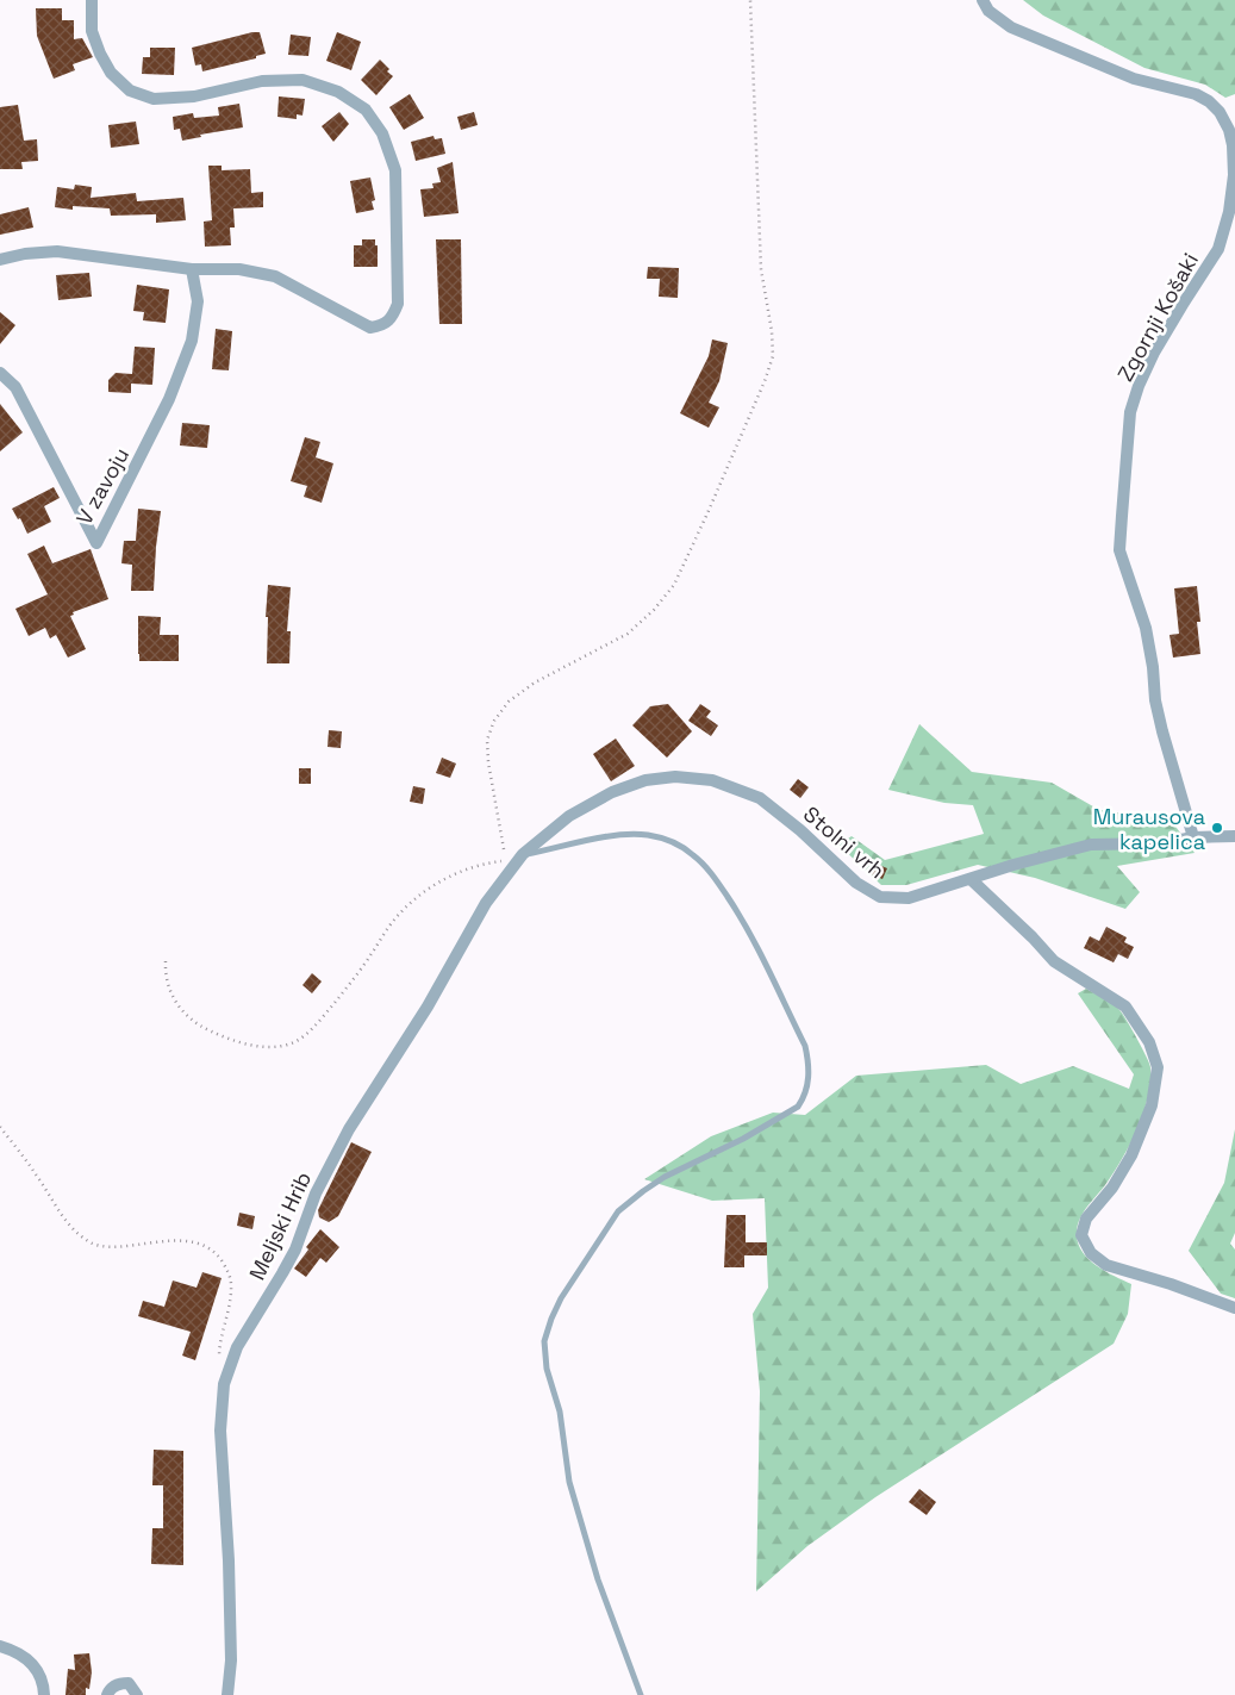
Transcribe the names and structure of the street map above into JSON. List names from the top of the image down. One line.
{"streets":{"street":["Zgornji Košaki","V zavoju","Stolni vrh","Meljski Hrib"]},"crossings":[["Zgornji Košaki","Stolni vrh"],["Stolni vrh","Meljski Hrib"]],"places":["Murausova kapelica"]}
